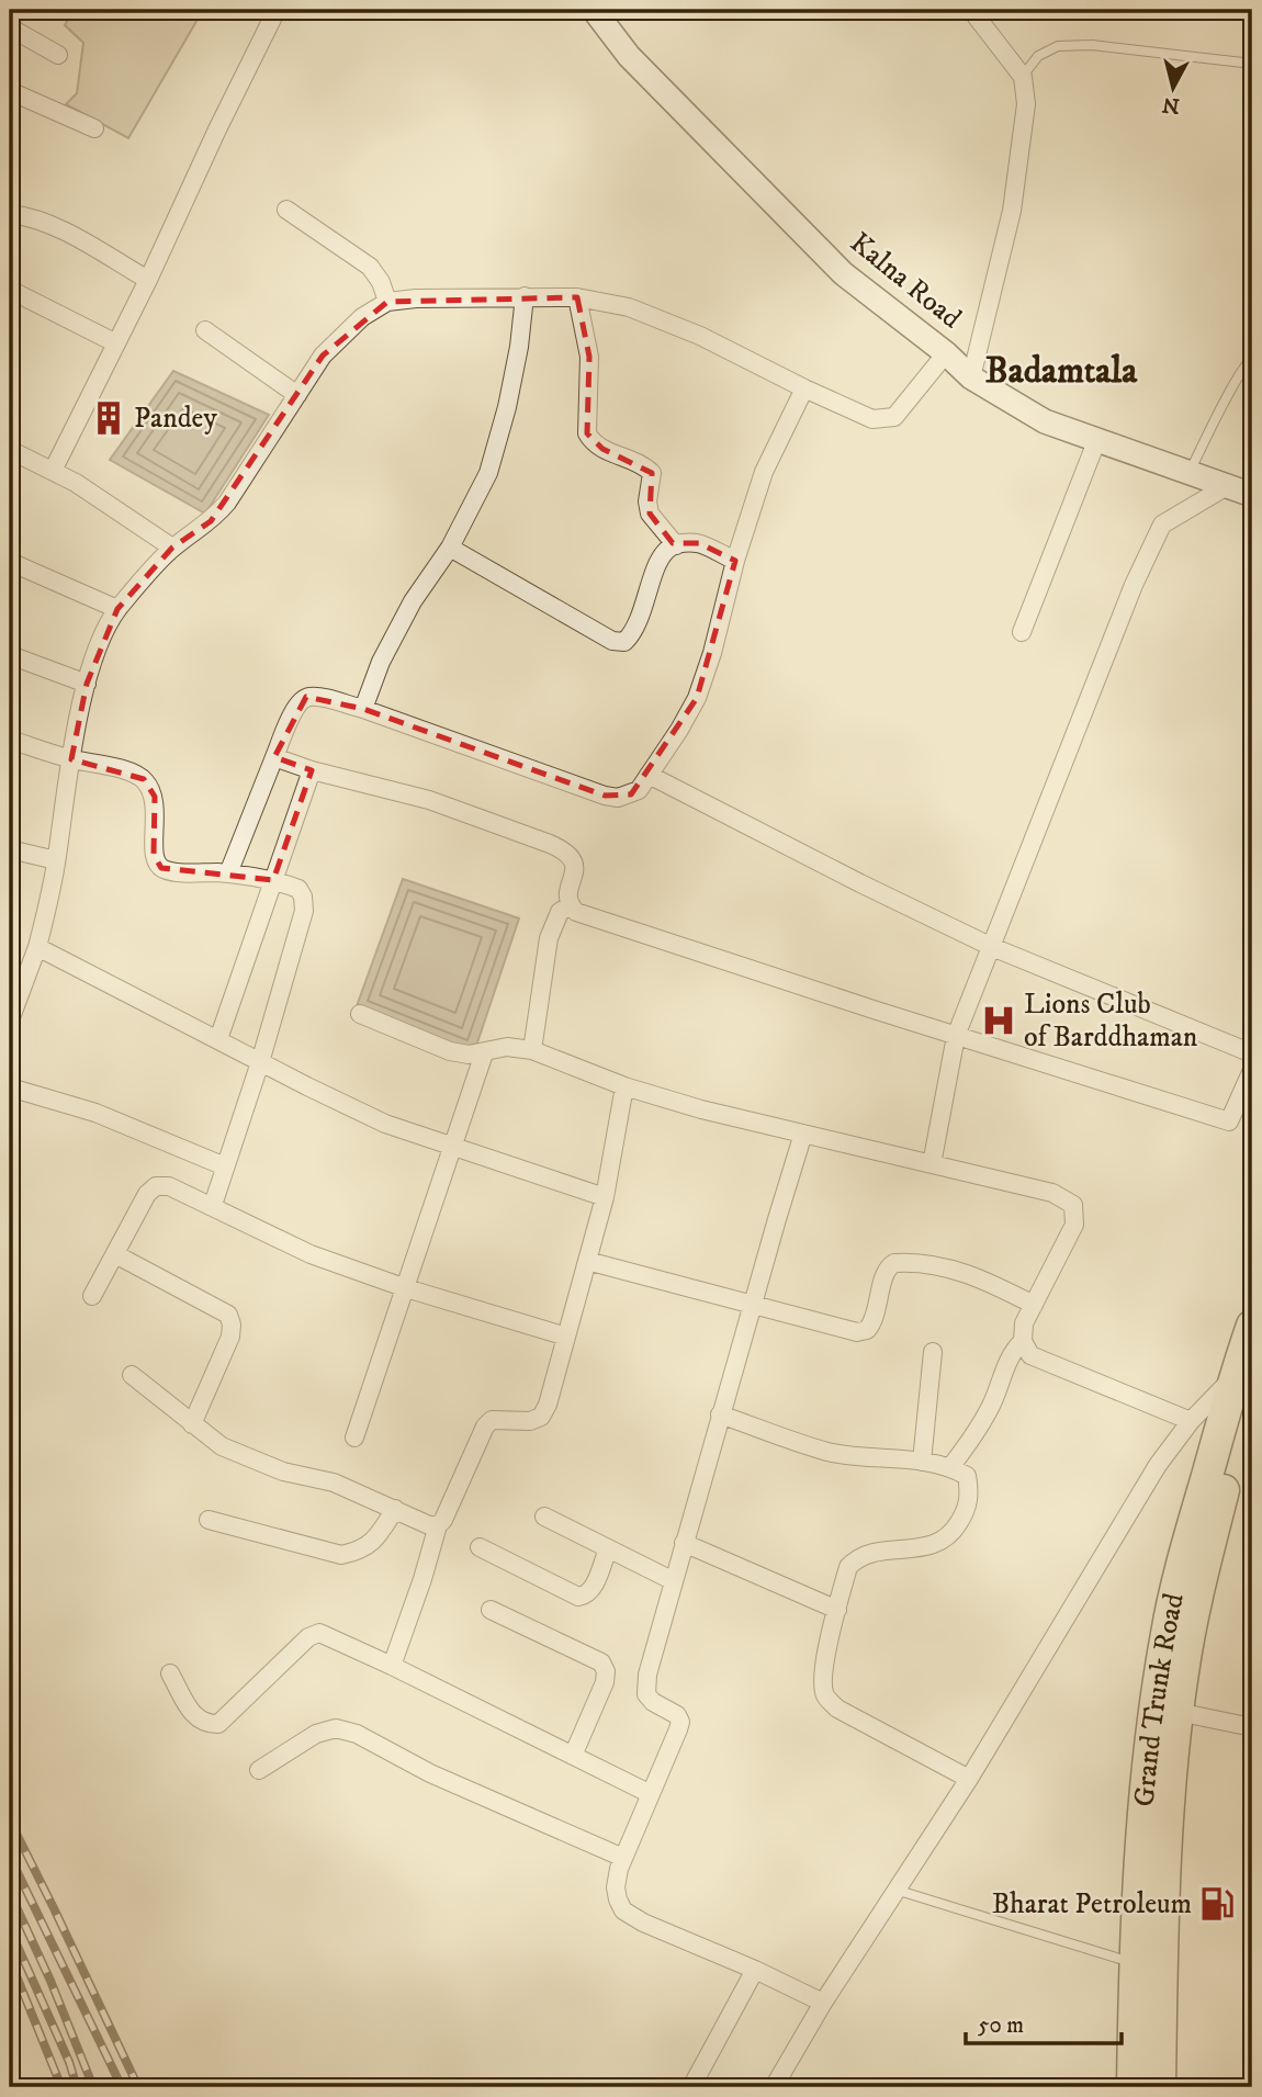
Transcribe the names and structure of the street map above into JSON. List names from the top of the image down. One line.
{"streets":{"highway":["Grand Trunk Road"],"street":["Kalna Road"]},"districts":["Badamtala"],"places":{"building":["Pandey"],"hospital":["Lions Club of Barddhaman"],"fuel station":["Bharat Petroleum"]},"scale_bar":"50 m","north":"bottom"}
